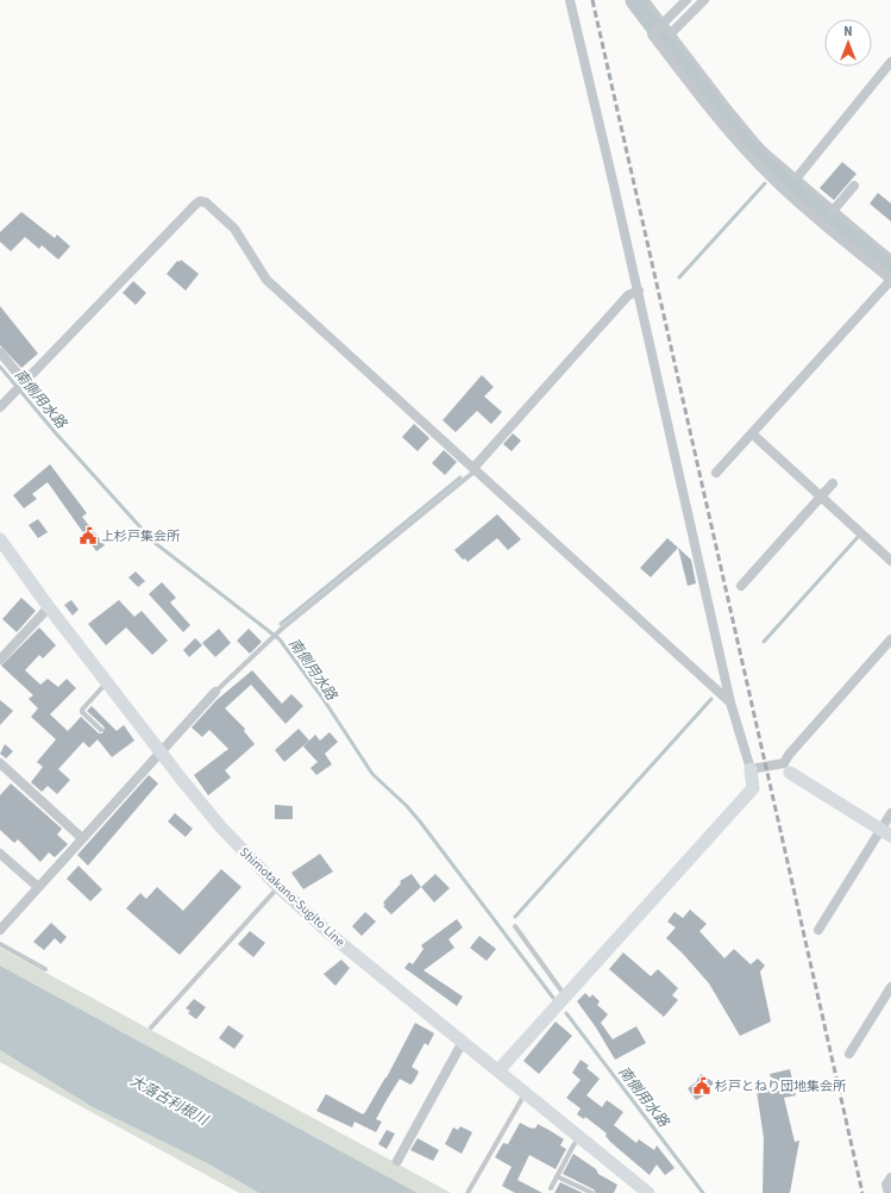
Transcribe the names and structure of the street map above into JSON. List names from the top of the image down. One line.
{"streets":{"main road":["Shimotakano-Sugito Line"]},"water":["南側用水路","大落古利根川"],"places":{"public building":["上杉戸集会所","杉戸とねり団地集会所"]},"north":"top"}
